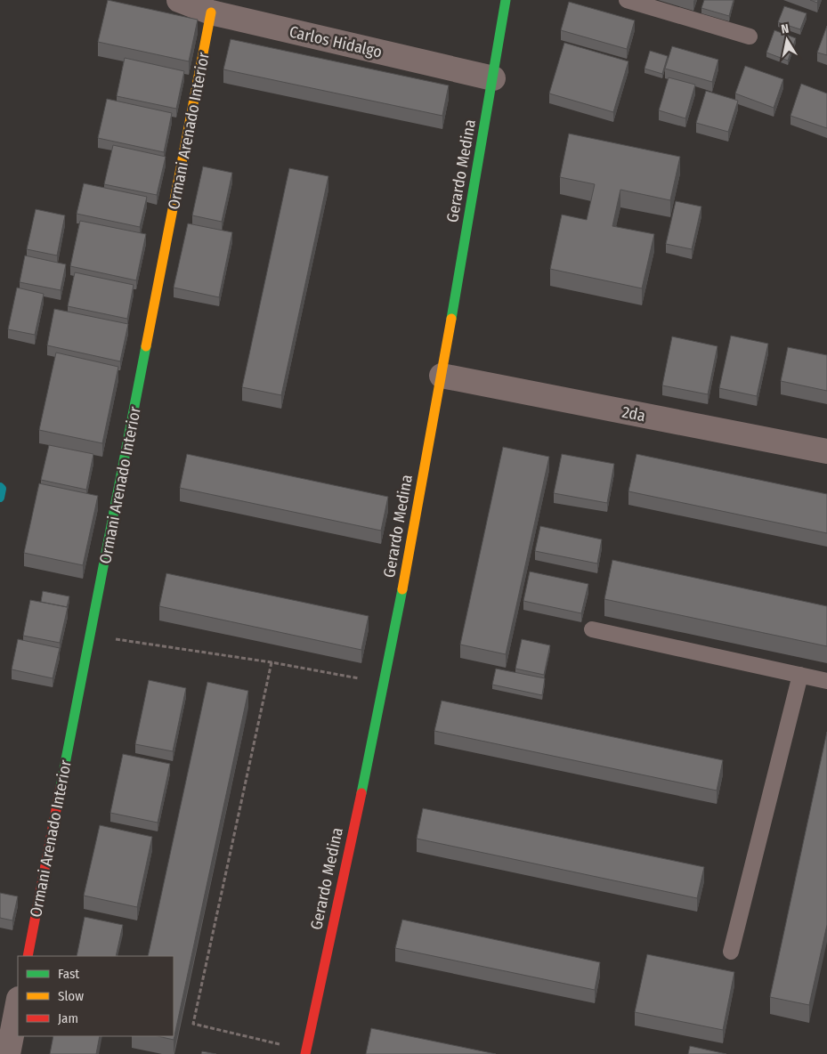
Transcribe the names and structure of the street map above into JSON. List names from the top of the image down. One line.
{"streets":{"street":["Carlos Hidalgo","Ormani Arenado Interior","Gerardo Medina","2da"]},"crossings":[["Carlos Hidalgo","Ormani Arenado Interior"],["Carlos Hidalgo","Gerardo Medina"],["Gerardo Medina","2da"]],"legend":["Fast","Slow","Jam"],"north":"top"}
